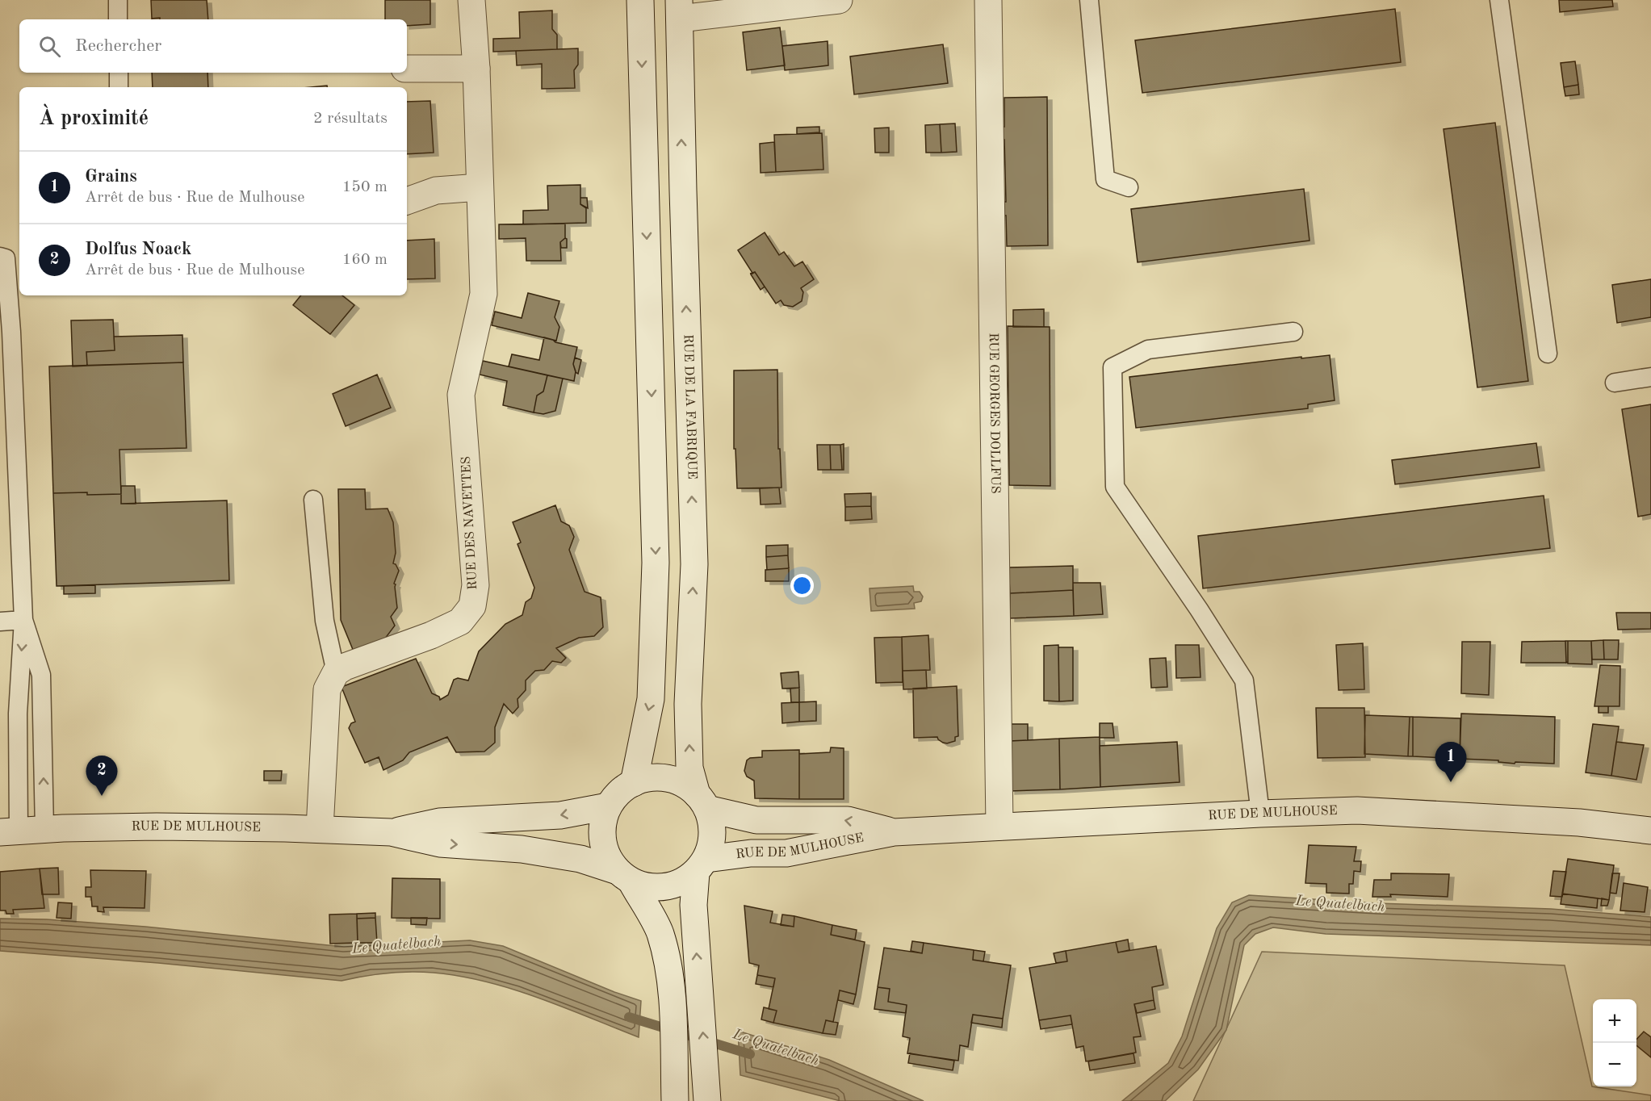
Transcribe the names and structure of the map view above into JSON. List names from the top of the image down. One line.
{"streets":{"main road":["RUE DE LA FABRIQUE","RUE GEORGES DOLLFUS","RUE DES NAVETTES","RUE DE MULHOUSE"]},"crossings":[["RUE DE LA FABRIQUE","RUE DE MULHOUSE"],["RUE GEORGES DOLLFUS","RUE DE MULHOUSE"]],"water":["Le Quatelbach"],"page":{"search":"Rechercher","heading":["À proximité","2 résultats"],"list":[{"mark":"1","name":"Grains","note":"Arrêt de bus · Rue de Mulhouse","value":"150 m"},{"mark":"2","name":"Dolfus Noack","note":"Arrêt de bus · Rue de Mulhouse","value":"160 m"}],"pins":["1","2"],"map_buttons":["+","−"]}}
